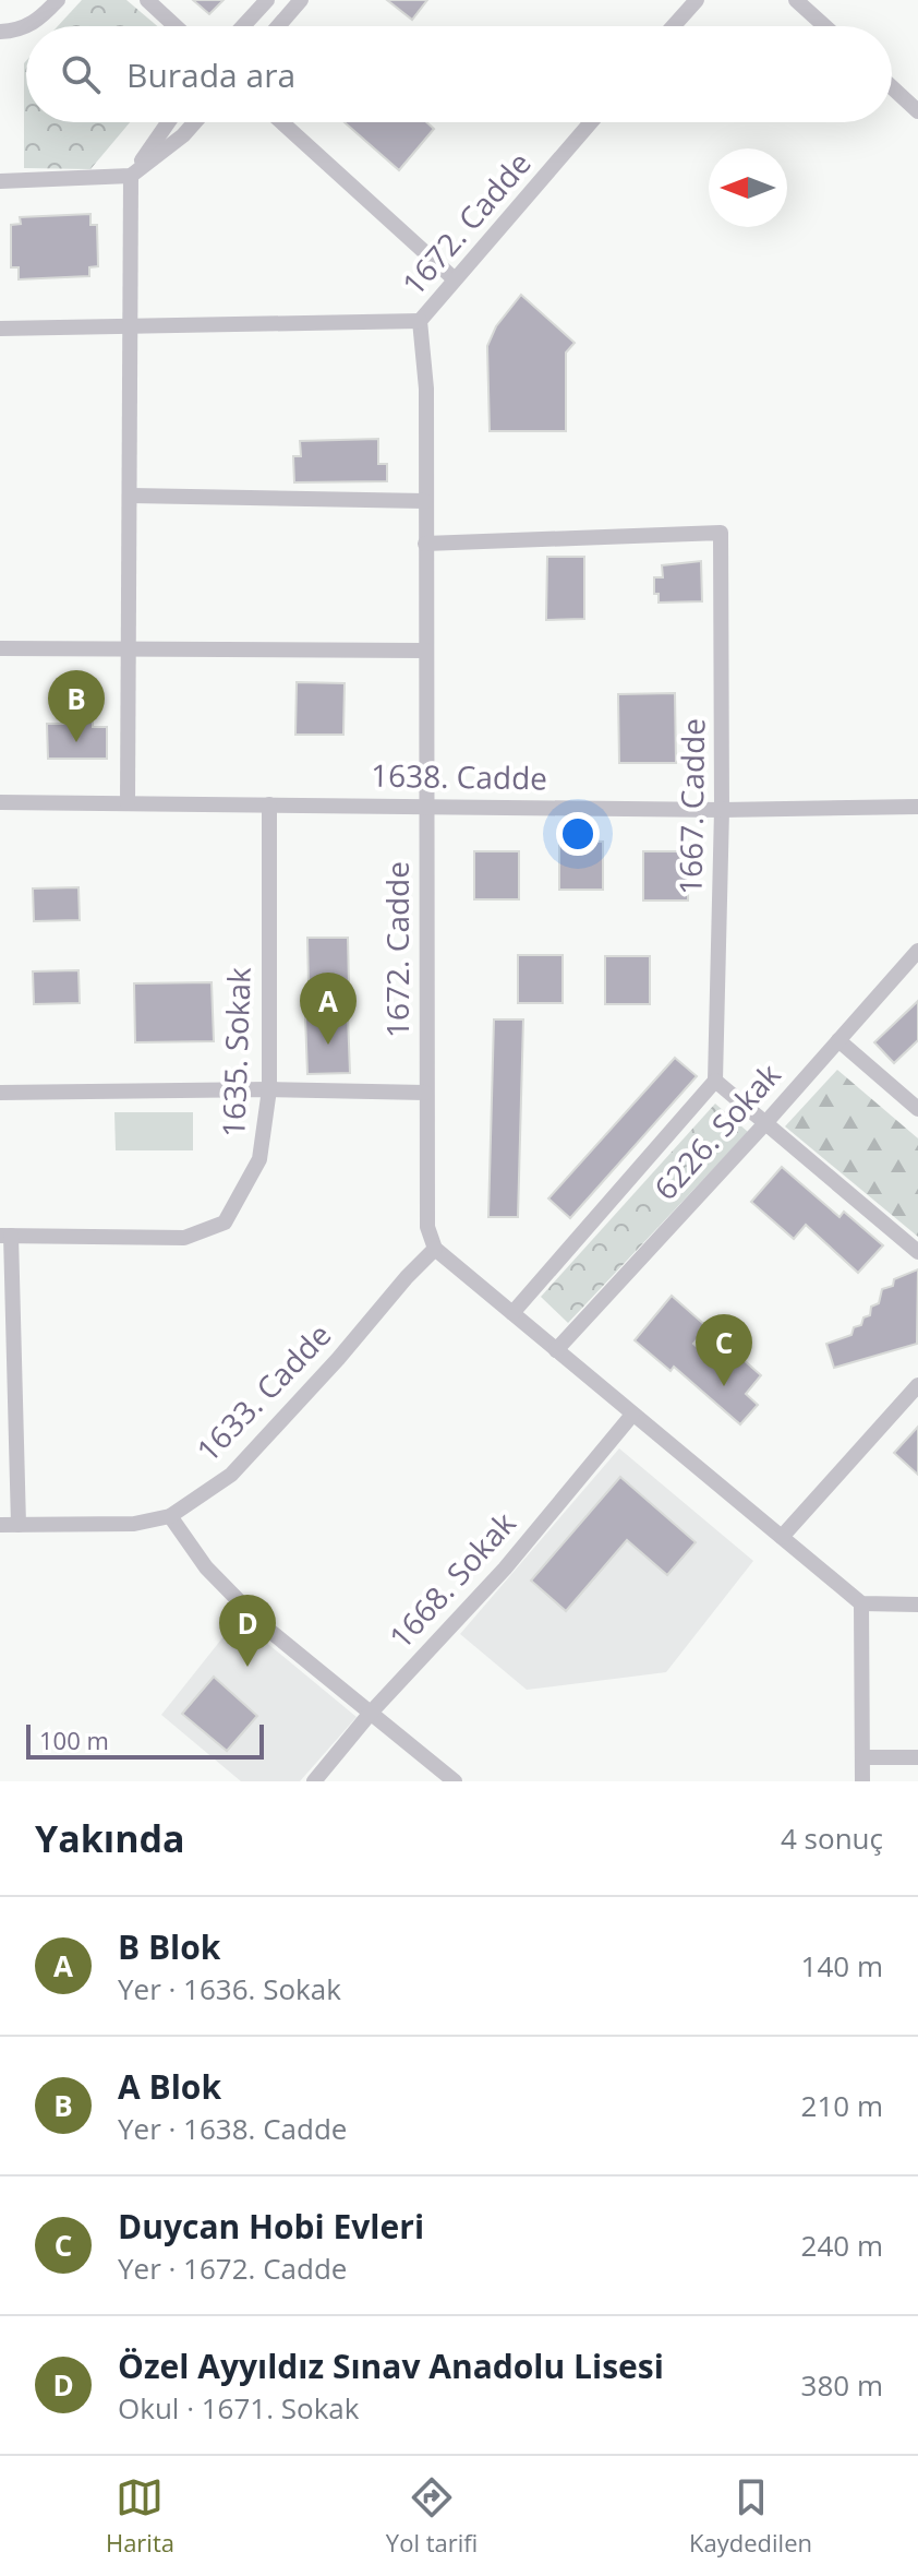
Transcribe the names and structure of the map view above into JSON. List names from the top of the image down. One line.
{"streets":{"street":["1672. Cadde","1638. Cadde","1667. Cadde","1635. Sokak","6226. Sokak","1633. Cadde","1668. Sokak"]},"crossings":[["1672. Cadde","1638. Cadde"],["1672. Cadde","1667. Cadde"],["1672. Cadde","1633. Cadde"],["1638. Cadde","1667. Cadde"],["1638. Cadde","1635. Sokak"]],"scale_bar":"100 m","north":"left","page":{"search":"Burada ara","pins":["B","A","C","D"],"scale":"100 m","heading":["Yakında","4 sonuç"],"list":[{"mark":"A","name":"B Blok","note":"Yer · 1636. Sokak","value":"140 m"},{"mark":"B","name":"A Blok","note":"Yer · 1638. Cadde","value":"210 m"},{"mark":"C","name":"Duycan Hobi Evleri","note":"Yer · 1672. Cadde","value":"240 m"},{"mark":"D","name":"Özel Ayyıldız Sınav Anadolu Lisesi","note":"Okul · 1671. Sokak","value":"380 m"}],"nav":["Harita","Yol tarifi","Kaydedilen"]}}
